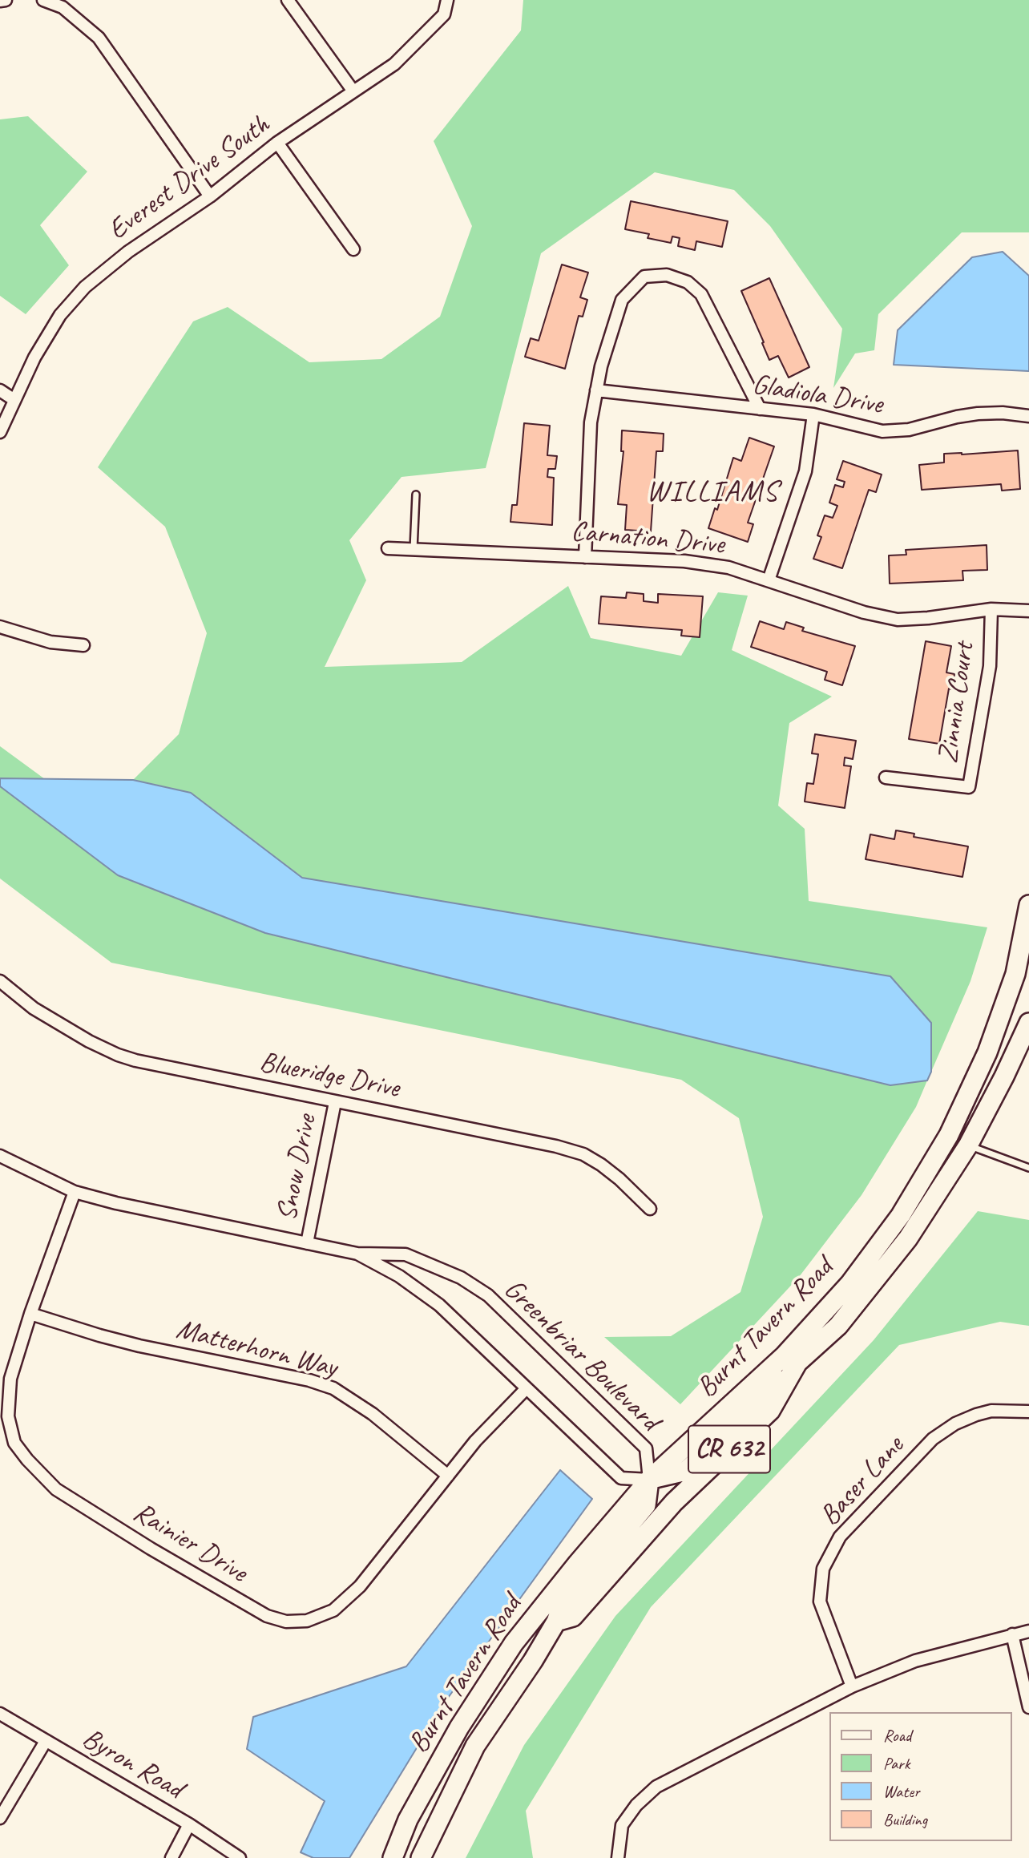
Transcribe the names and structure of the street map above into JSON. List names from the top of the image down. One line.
{"streets":{"main road":["Burnt Tavern Road","CR 632"],"street":["Everest Drive South","Gladiola Drive","Carnation Drive","Zinnia Court","Blueridge Drive","Snow Drive","Matterhorn Way","Greenbriar Boulevard","Baser Lane","Rainier Drive","Byron Road"]},"crossings":[["Carnation Drive","Zinnia Court"],["Blueridge Drive","Snow Drive"],["Snow Drive","Greenbriar Boulevard"],["Burnt Tavern Road","Greenbriar Boulevard"],["Matterhorn Way","Rainier Drive"],["Greenbriar Boulevard","Rainier Drive"]],"districts":["WILLIAMS"],"legend":["Road","Park","Water","Building"]}
